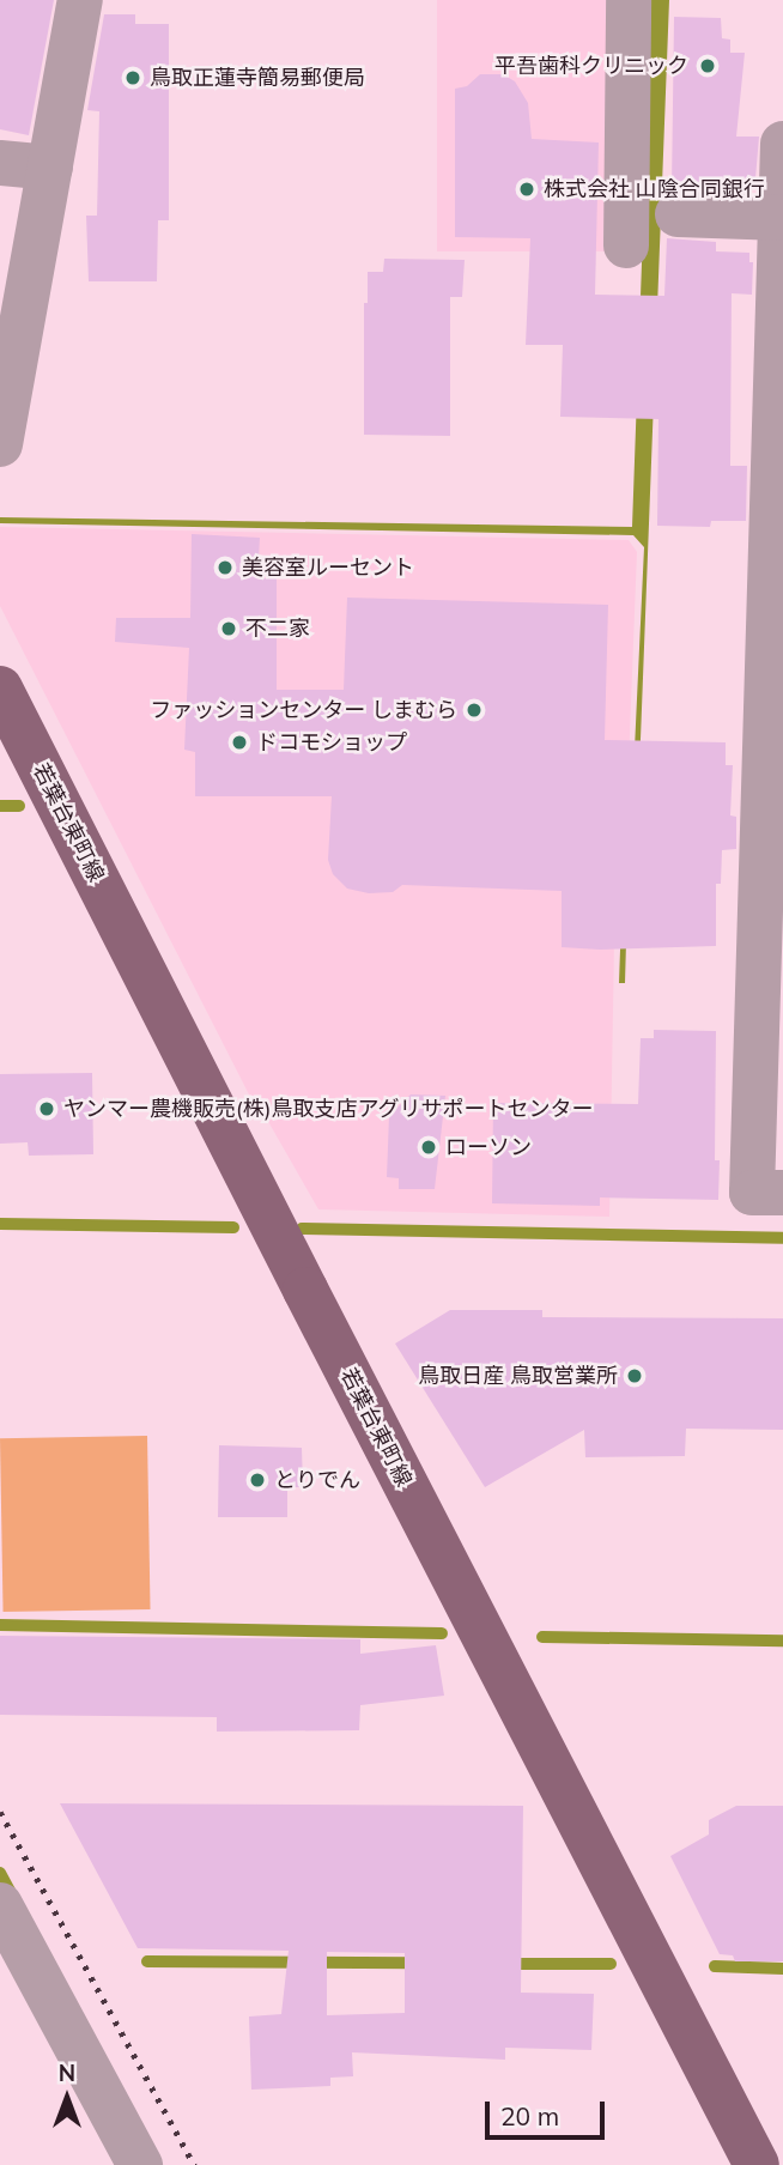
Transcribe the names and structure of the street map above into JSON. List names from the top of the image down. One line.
{"streets":{"main road":["若葉台東町線"]},"places":["平吾歯科クリニック","鳥取正蓮寺簡易郵便局","株式会社 山陰合同銀行","美容室ルーセント","不二家","ファッションセンター しまむら","ドコモショップ","ヤンマー農機販売(株)鳥取支店アグリサポートセンター","ローソン","鳥取日産 鳥取営業所","とりでん"],"scale_bar":"20 m","north":"top"}
